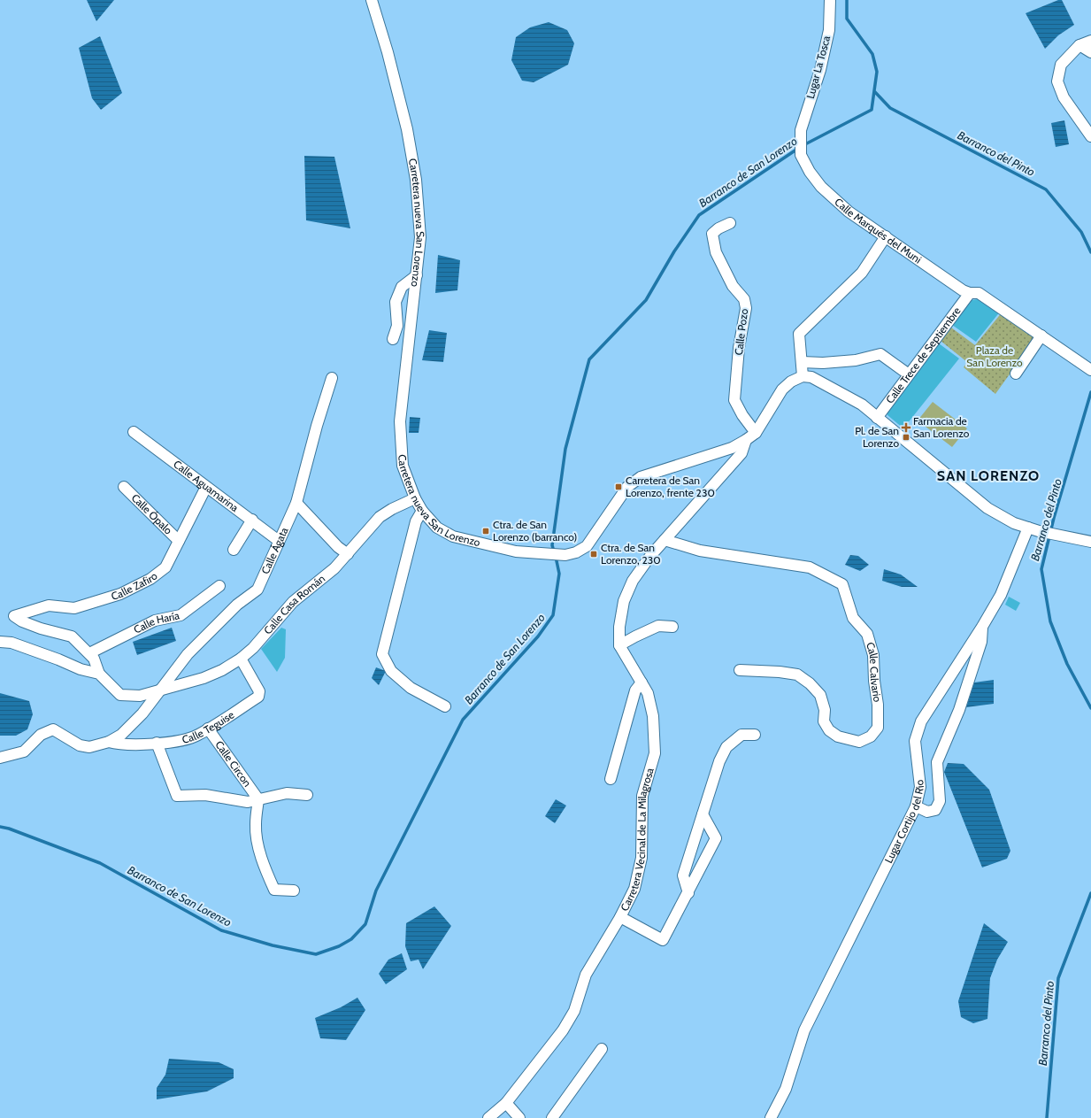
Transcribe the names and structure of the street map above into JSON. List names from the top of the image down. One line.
{"streets":{"street":["Lugar La Tosca","Carretera nueva San Lorenzo","Calle Marqués del Muni","Calle Pozo","Calle Trece de Septiembre","Calle Aguamarina","Calle Ópalo","Calle Ágata","Calle Zafiro","Calle Casa Román","Calle Haría","Calle Calvario","Calle Teguise","Calle Circon","Lugar Cortijo del Rio","Carretera Vecinal de La Milagrosa"]},"crossings":[["Lugar La Tosca","Calle Marqués del Muni"],["Carretera nueva San Lorenzo","Calle Pozo"],["Carretera nueva San Lorenzo","Calle Casa Román"],["Calle Marqués del Muni","Calle Trece de Septiembre"],["Calle Aguamarina","Calle Ágata"],["Calle Aguamarina","Calle Zafiro"],["Calle Ópalo","Calle Zafiro"],["Calle Ágata","Calle Casa Román"],["Calle Zafiro","Calle Haría"],["Calle Casa Román","Calle Teguise"],["Calle Teguise","Calle Circon"]],"districts":["SAN LORENZO"],"water":["Barranco del Pinto","Barranco de San Lorenzo"],"parks":["Plaza de San Lorenzo"],"places":{"health":["Farmacia de San Lorenzo"],"transit":["Pl. de San Lorenzo","Carretera de San Lorenzo, frente 230","Ctra. de San Lorenzo (barranco)","Ctra. de San Lorenzo, 230"]}}
